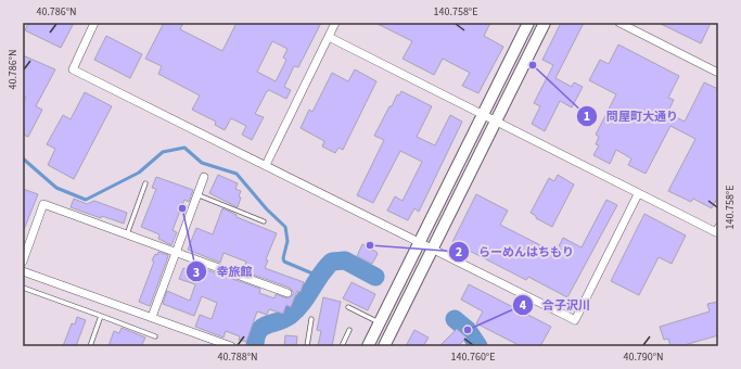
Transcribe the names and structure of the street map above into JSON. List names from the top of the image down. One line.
{"places":["問屋町大通り","幸旅館","らーめんはちもり","合子沢川"],"coordinates":["40.786°N","140.758°E","40.788°N","140.760°E","40.790°N"]}
